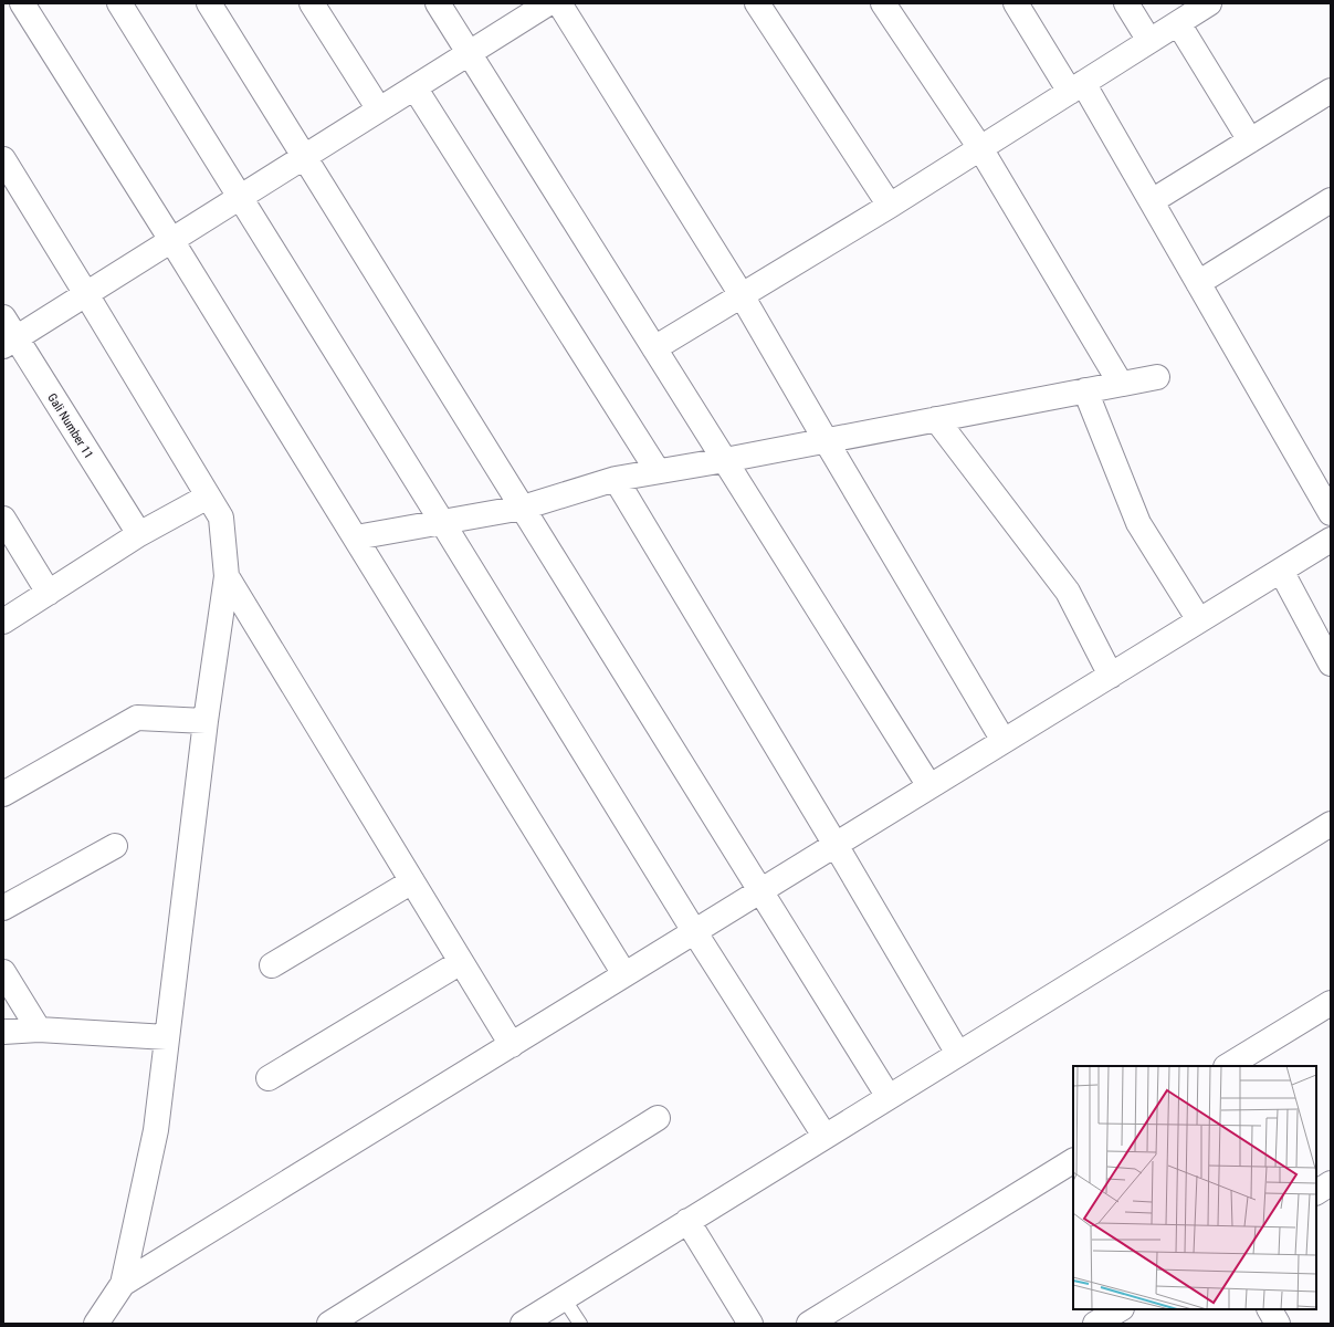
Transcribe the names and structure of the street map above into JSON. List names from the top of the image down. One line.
{"streets":{"street":["Gali Number 11"]}}
